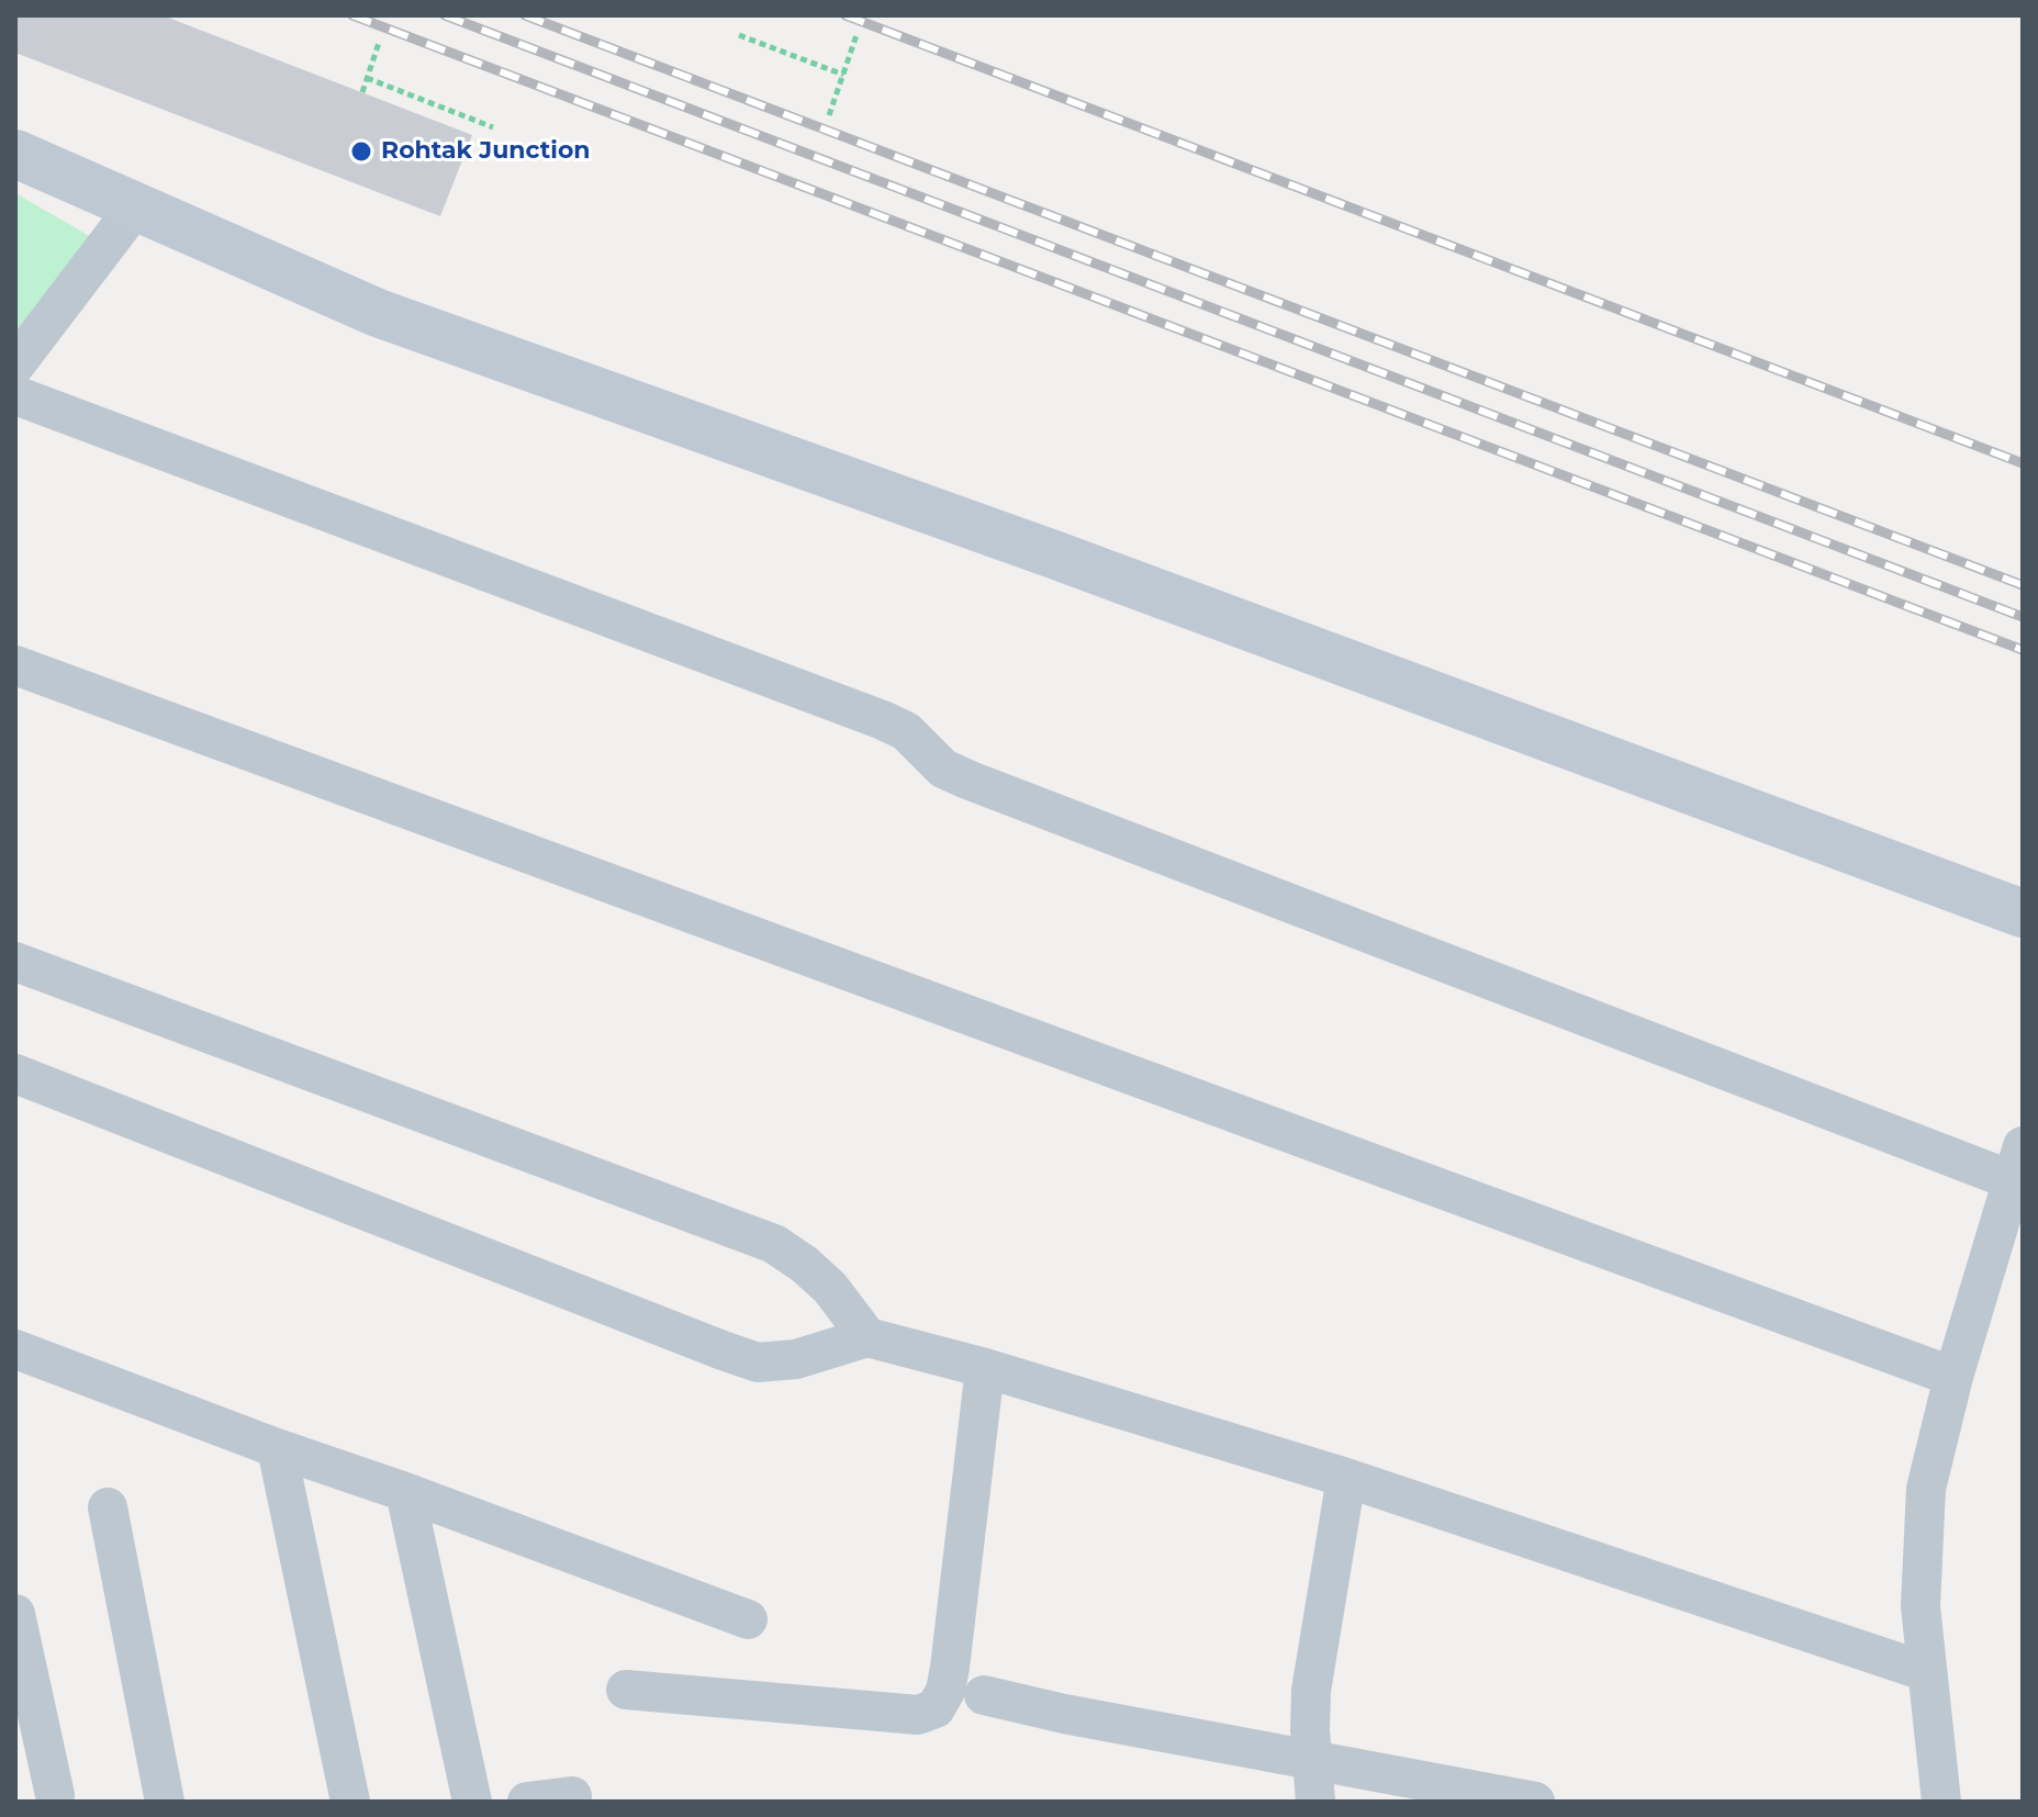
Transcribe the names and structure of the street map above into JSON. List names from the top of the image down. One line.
{"places":["Rohtak Junction"]}
